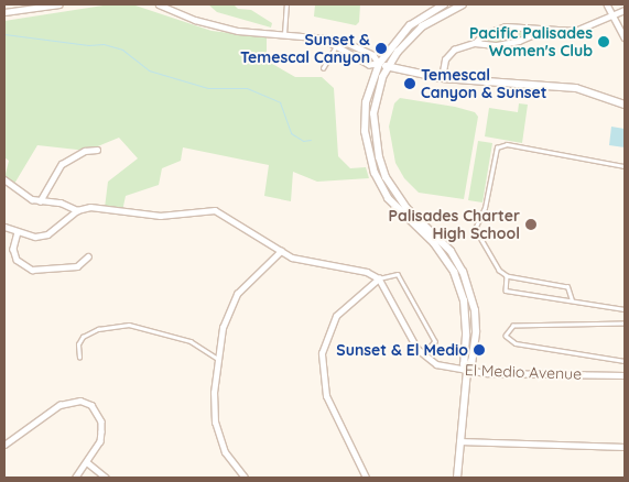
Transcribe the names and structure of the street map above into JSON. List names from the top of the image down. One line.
{"streets":{"street":["El Medio Avenue"]},"places":["Pacific Palisades Women's Club","Sunset & Temescal Canyon","Temescal Canyon & Sunset","Palisades Charter High School","Sunset & El Medio"]}
